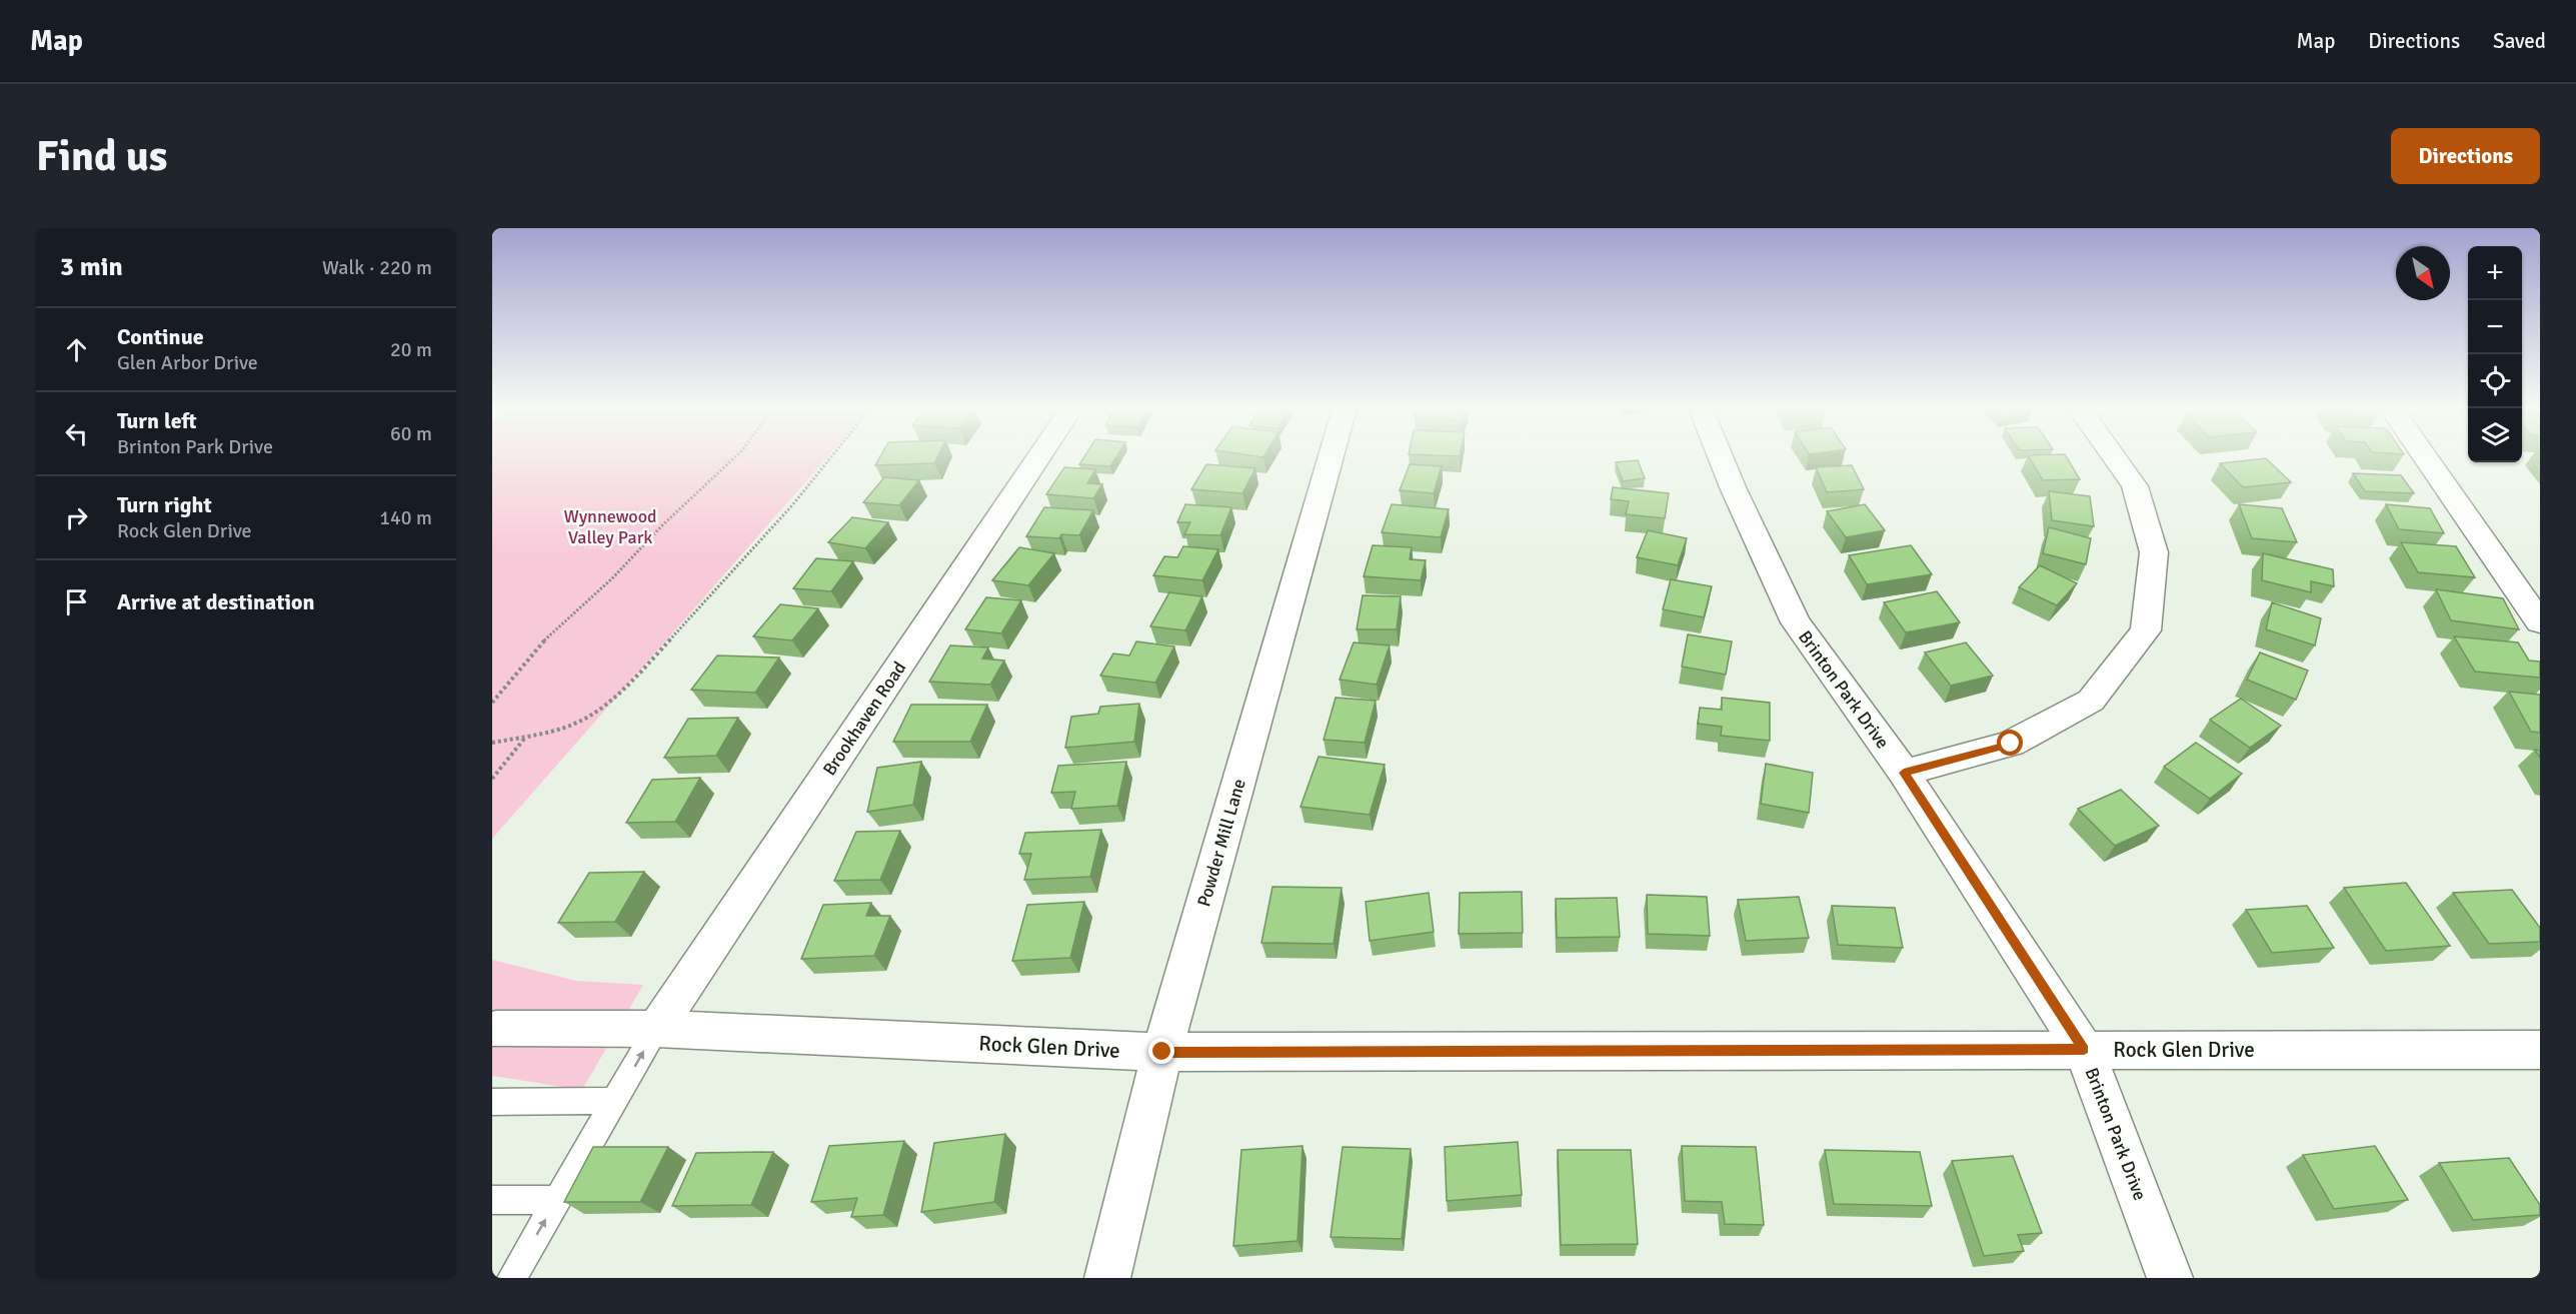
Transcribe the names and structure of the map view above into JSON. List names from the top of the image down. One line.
{"streets":{"street":["Brinton Park Drive","Brookhaven Road","Powder Mill Lane","Rock Glen Drive"]},"crossings":[["Brinton Park Drive","Rock Glen Drive"],["Brookhaven Road","Rock Glen Drive"],["Powder Mill Lane","Rock Glen Drive"]],"parks":["Wynnewood Valley Park"],"north":"bottom right","page":{"header":"Map","nav":["Map","Directions","Saved"],"buttons":"Directions","title":"Find us","heading":["3 min","Walk · 220 m"],"map_buttons":["+","−"],"list":[["Continue","Glen Arbor Drive","20 m"],["Turn left","Brinton Park Drive","60 m"],["Turn right","Rock Glen Drive","140 m"],"Arrive at destination"]}}
